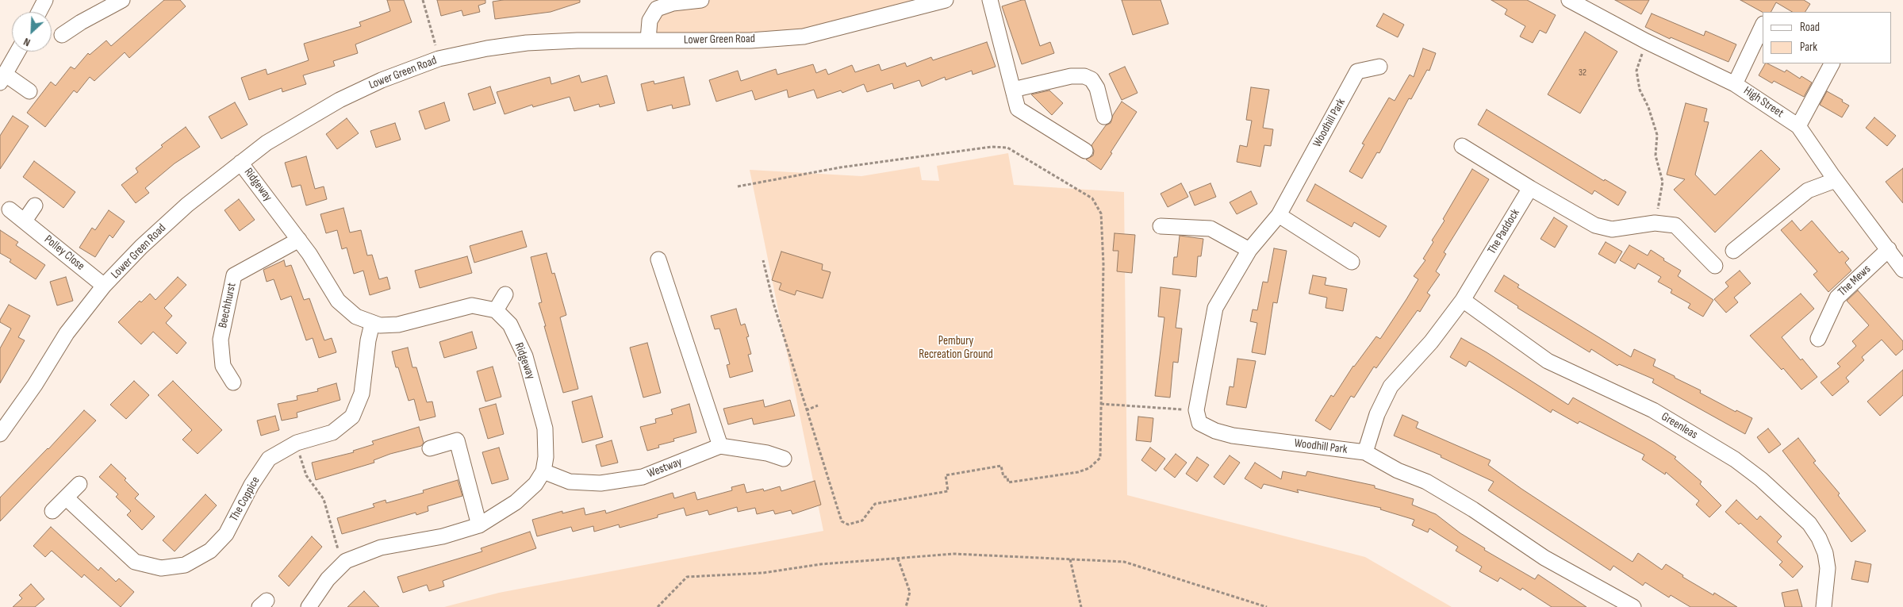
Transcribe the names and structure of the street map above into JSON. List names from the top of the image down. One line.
{"streets":{"street":["Lower Green Road","High Street","Woodhill Park","Ridgeway","The Paddock","Polley Close","The Mews","Beechhurst","Greenleas","Westway","The Coppice"]},"crossings":[["Lower Green Road","Ridgeway"],["Lower Green Road","Polley Close"],["High Street","The Mews"],["Woodhill Park","The Paddock"],["Ridgeway","Beechhurst"],["Ridgeway","Westway"],["Ridgeway","The Coppice"],["The Paddock","Greenleas"]],"parks":["Pembury Recreation Ground"],"house_numbers":["32"],"legend":["Road","Park"],"north":"bottom left"}
